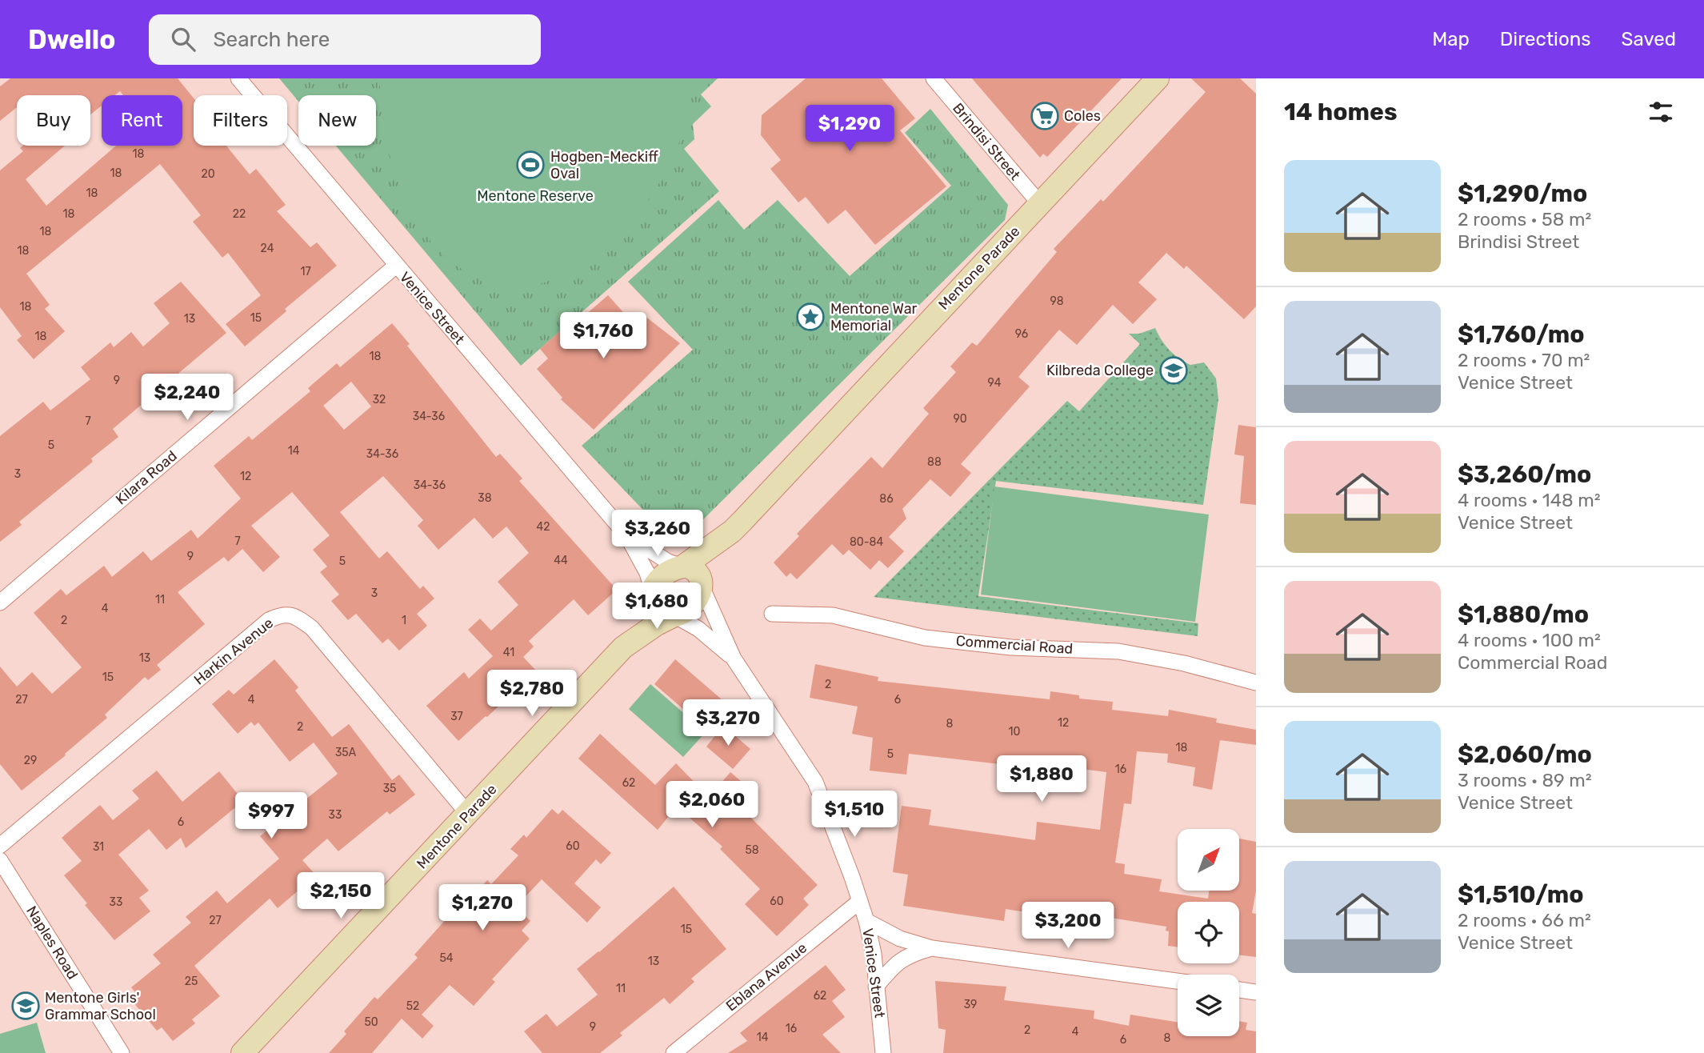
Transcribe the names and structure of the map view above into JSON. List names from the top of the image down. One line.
{"streets":{"street":["Brindisi Street","Mentone Parade","Venice Street","Kilara Road","Commercial Road","Harkin Avenue","Naples Road","Eblana Avenue"]},"crossings":[["Brindisi Street","Mentone Parade"],["Mentone Parade","Venice Street"],["Mentone Parade","Harkin Avenue"],["Venice Street","Kilara Road"],["Venice Street","Eblana Avenue"]],"parks":["Mentone Reserve"],"places":{"supermarket":["Coles"],"sports":["Hogben-Meckiff Oval"],"place":["Mentone War Memorial"],"school or university":["Kilbreda College","Mentone Girls' Grammar School"]},"house_numbers":["18","18","20","18","18","22","18","24","18","17","98","18","15","13","96","18","18","9","94","32","34-36","90","7","5","14","34-36","88","3","12","34-36","38","86","42","7","80-84","9","44","5","3","11","4","2","1","41","13","15","2","27","4","6","37","12","8","2","10","18","35A","5","29","16","62","35","33","6","60","31","58","60","33","27","15","54","13","25","11","62","39","52","50","9","16","2","4","14","8","6"],"north":"top right","page":{"header":"Dwello","search":"Search here","nav":["Map","Directions","Saved"],"heading":"14 homes","chip":["Buy","Rent","Filters","New"],"price":["$1,290","$1,760","$2,240","$3,260","$1,680","$2,780","$3,270","$1,880","$2,060","$1,510","$997","$2,150","$1,270","$3,200"],"list":[{"name":"$1,290/mo","note":"2 rooms · 58 m² · Brindisi Street"},{"name":"$1,760/mo","note":"2 rooms · 70 m² · Venice Street"},{"name":"$3,260/mo","note":"4 rooms · 148 m² · Venice Street"},{"name":"$1,880/mo","note":"4 rooms · 100 m² · Commercial Road"},{"name":"$2,060/mo","note":"3 rooms · 89 m² · Venice Street"},{"name":"$1,510/mo","note":"2 rooms · 66 m² · Venice Street"}]}}
